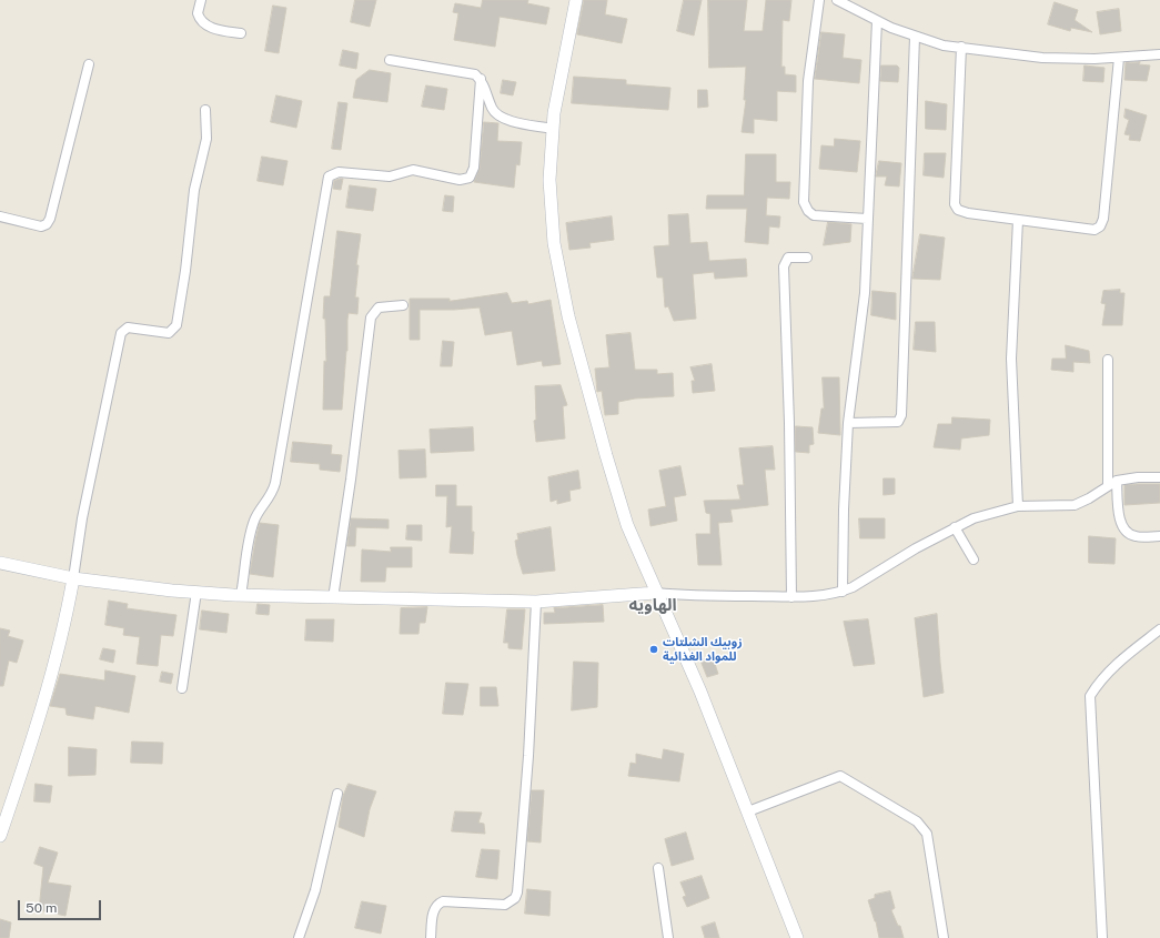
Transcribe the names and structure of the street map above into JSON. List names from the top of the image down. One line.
{"districts":["الهاويه"],"places":["زوبيك الشلتات للمواد الغذائية"],"scale_bar":"50 m"}
